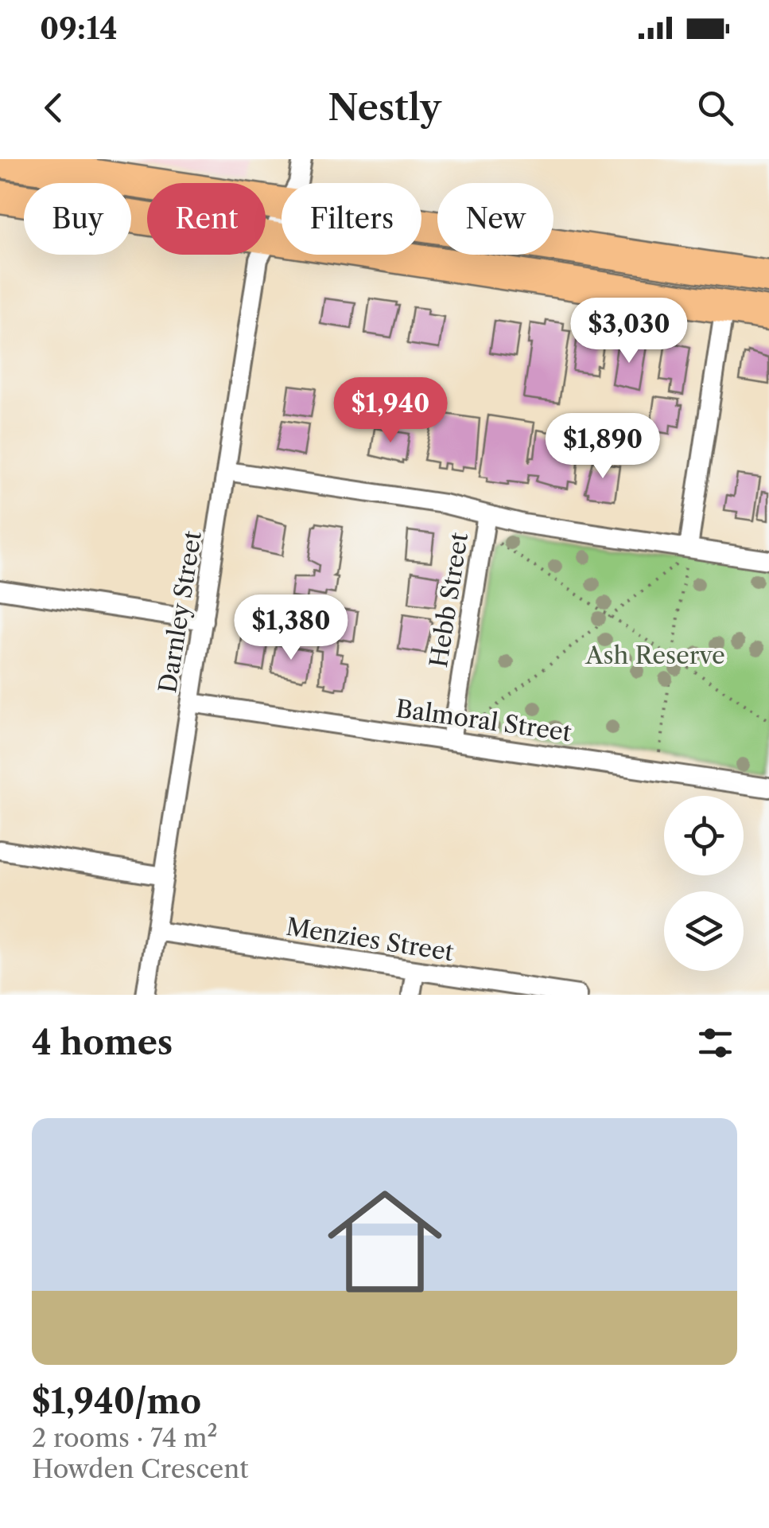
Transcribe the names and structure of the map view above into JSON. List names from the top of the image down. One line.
{"streets":{"street":["Hebb Street","Darnley Street","Balmoral Street","Menzies Street"]},"crossings":[["Hebb Street","Balmoral Street"],["Darnley Street","Balmoral Street"],["Darnley Street","Menzies Street"]],"parks":["Ash Reserve"],"page":{"status":"09:14","header":"Nestly","chip":["Buy","Rent","Filters","New"],"price":["$3,030","$1,940","$1,890","$1,380"],"heading":"4 homes","list":[{"name":"$1,940/mo","note":"2 rooms · 74 m² · Howden Crescent"}]}}
